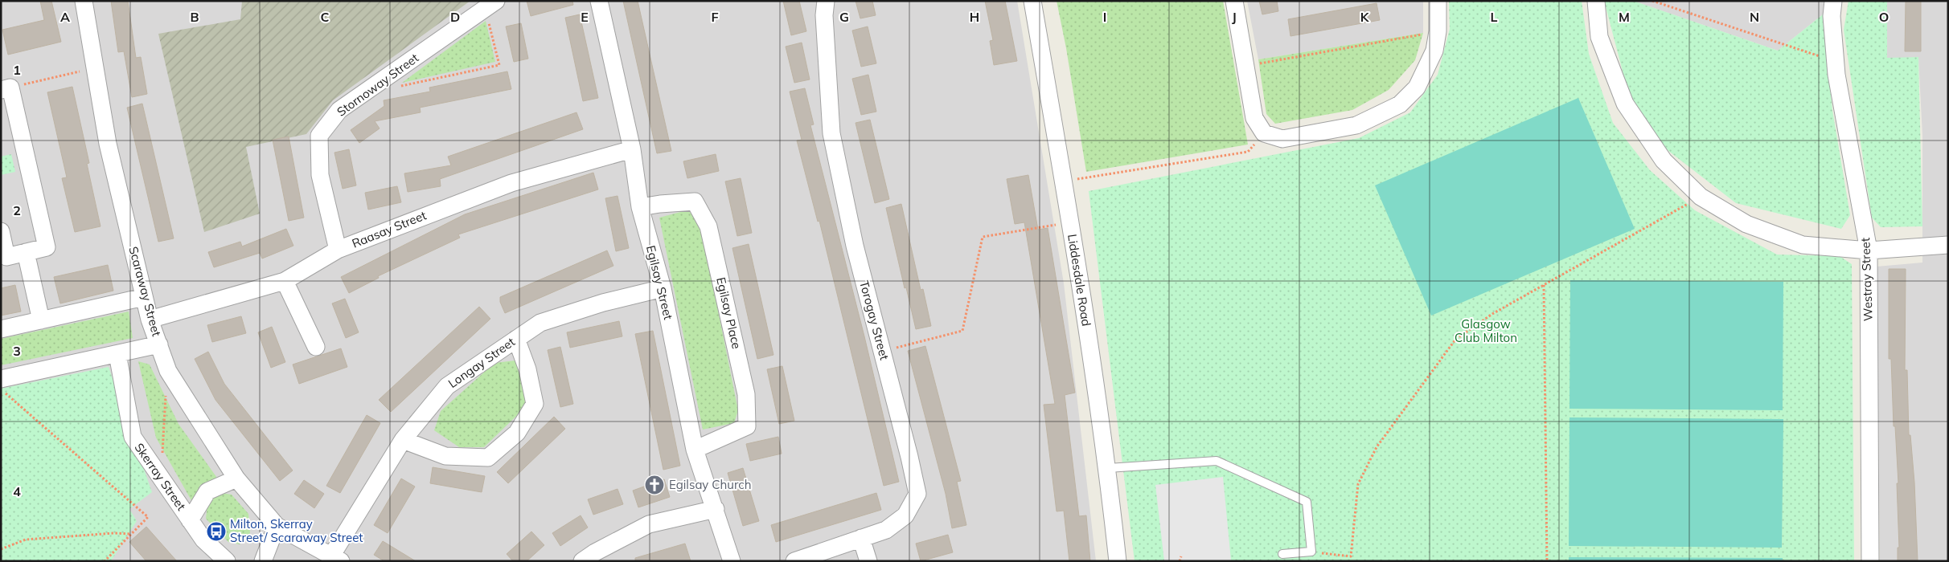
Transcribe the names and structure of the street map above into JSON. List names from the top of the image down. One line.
{"streets":{"street":["Stornoway Street","Raasay Street","Westray Street","Liddesdale Road","Egilsay Street","Scaraway Street","Egilsay Place","Torogay Street","Longay Street","Skerray Street"]},"crossings":[["Stornoway Street","Raasay Street"],["Raasay Street","Egilsay Street"],["Raasay Street","Scaraway Street"],["Egilsay Street","Egilsay Place"],["Egilsay Street","Longay Street"],["Scaraway Street","Longay Street"]],"parks":["Glasgow Club Milton"],"places":{"church":["Egilsay Church"],"bus stop":["Milton, Skerray Street/ Scaraway Street"]},"grid":{"columns":["A","B","C","D","E","F","G","H","I","J","K","L","M","N","O"],"rows":["1","2","3","4"]}}
